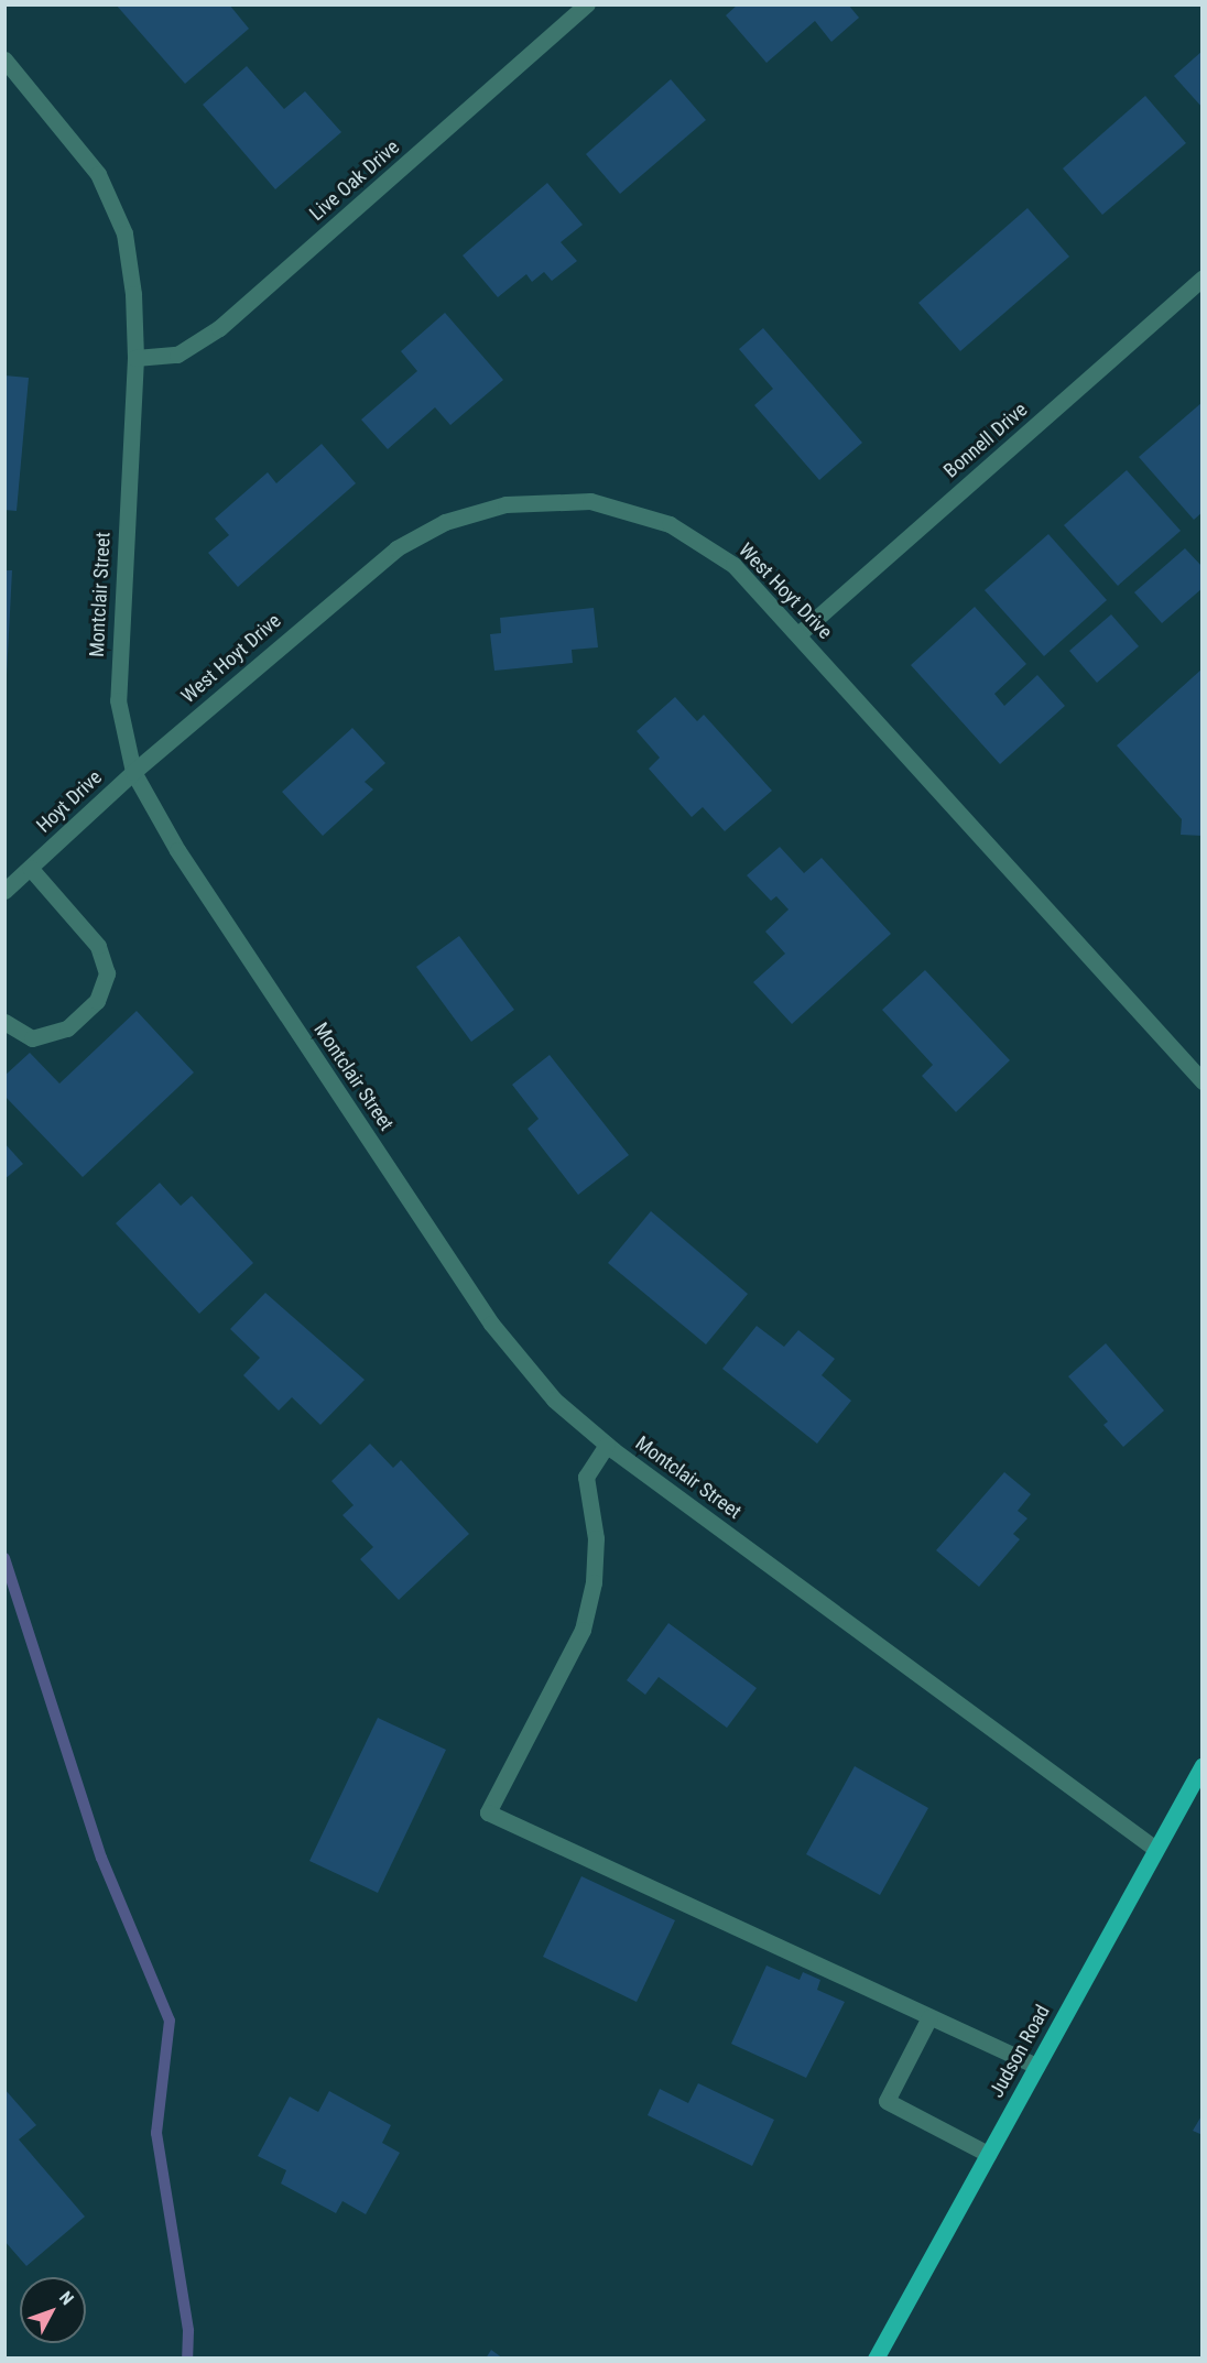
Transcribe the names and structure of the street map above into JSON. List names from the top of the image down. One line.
{"streets":{"main road":["Judson Road"],"street":["Live Oak Drive","Bonnell Drive","West Hoyt Drive","Montclair Street","Hoyt Drive"]},"crossings":[["Live Oak Drive","Montclair Street"],["Bonnell Drive","West Hoyt Drive"],["West Hoyt Drive","Montclair Street"],["West Hoyt Drive","Hoyt Drive"],["Montclair Street","Hoyt Drive"],["Montclair Street","Judson Road"]],"north":"top right"}
